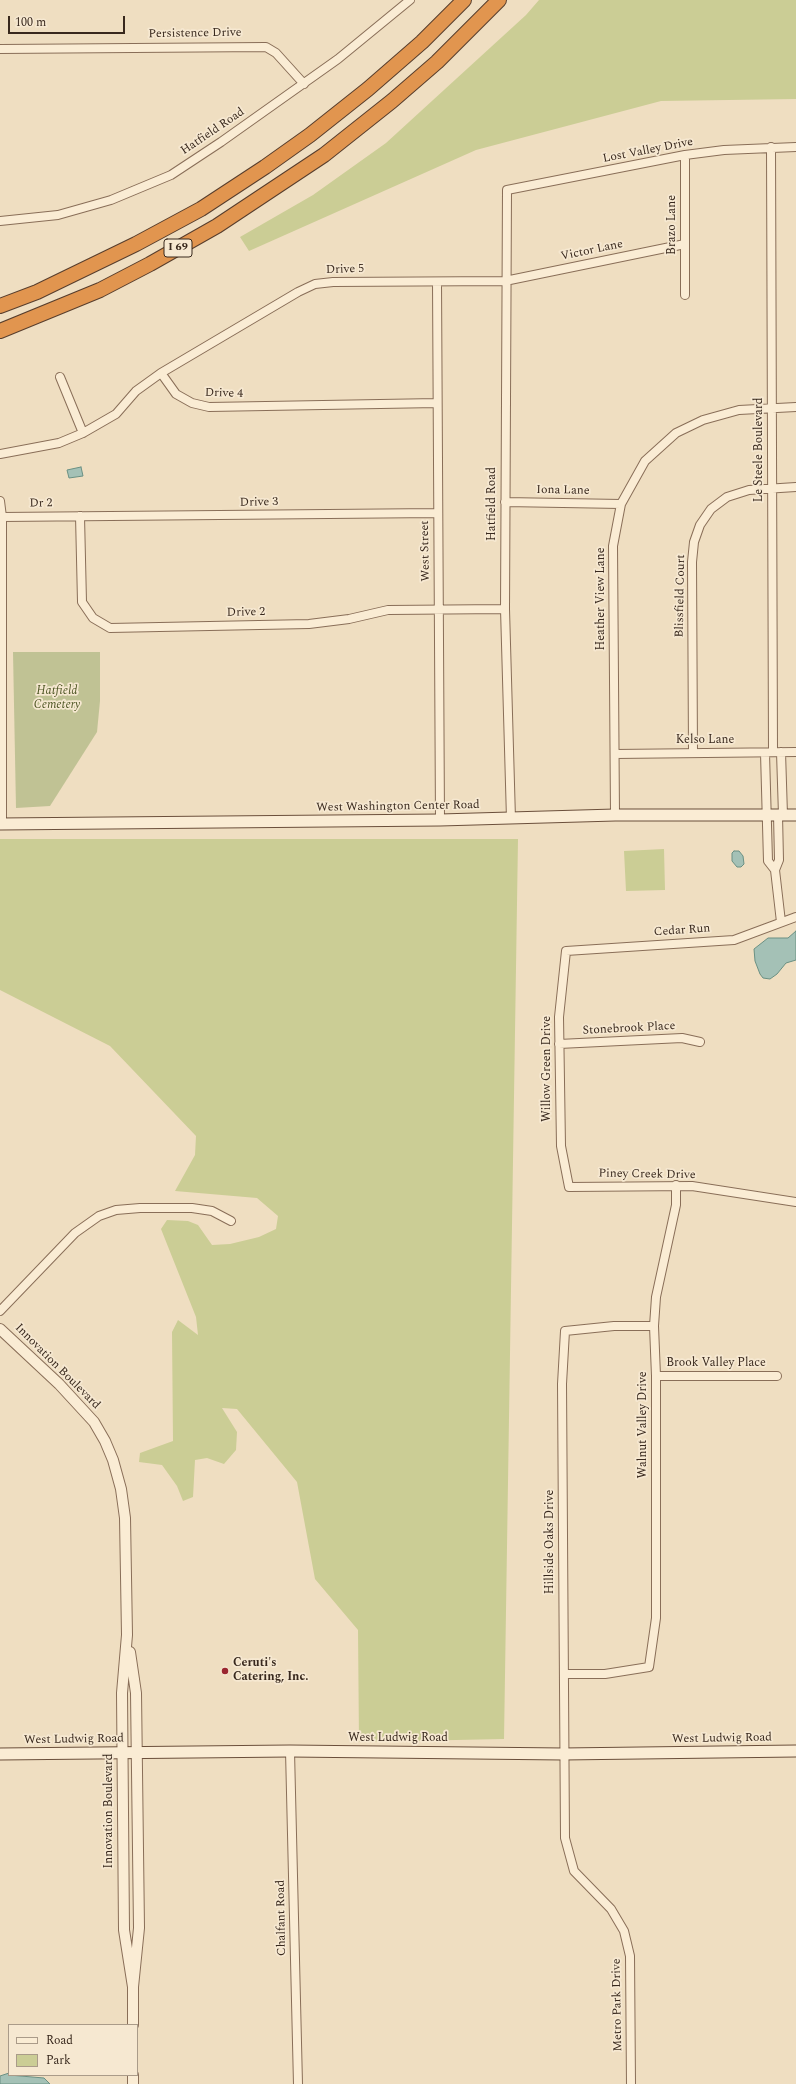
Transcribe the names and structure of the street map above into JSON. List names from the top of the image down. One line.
{"streets":{"highway":["I 69"],"main road":["West Washington Center Road","West Ludwig Road"],"street":["Persistence Drive","Hatfield Road","Lost Valley Drive","Brazo Lane","Victor Lane","Drive 5","Drive 4","Le Steele Boulevard","Iona Lane","Drive 3","Dr 2","West Street","Blissfield Court","Heather View Lane","Drive 2","Kelso Lane","Cedar Run","Stonebrook Place","Willow Green Drive","Piney Creek Drive","Brook Valley Place","Innovation Boulevard","Walnut Valley Drive","Hillside Oaks Drive","Chalfant Road","Metro Park Drive"]},"crossings":[["Persistence Drive","Hatfield Road"],["Hatfield Road","Lost Valley Drive"],["Hatfield Road","Victor Lane"],["Hatfield Road","Drive 5"],["Hatfield Road","Iona Lane"],["Hatfield Road","Drive 2"],["Hatfield Road","West Washington Center Road"],["Lost Valley Drive","Brazo Lane"],["Lost Valley Drive","Le Steele Boulevard"],["Brazo Lane","Victor Lane"],["Victor Lane","Drive 5"],["Drive 5","Drive 4"],["Drive 5","West Street"],["Drive 4","West Street"],["Le Steele Boulevard","Blissfield Court"],["Le Steele Boulevard","Heather View Lane"],["Le Steele Boulevard","Kelso Lane"],["Le Steele Boulevard","West Washington Center Road"],["Iona Lane","Heather View Lane"],["Drive 3","Dr 2"],["Drive 3","West Street"],["Drive 3","Drive 2"],["Dr 2","Drive 2"],["West Street","Drive 2"],["West Street","West Washington Center Road"],["Blissfield Court","Kelso Lane"],["Heather View Lane","Kelso Lane"],["Heather View Lane","West Washington Center Road"],["Cedar Run","Willow Green Drive"],["Stonebrook Place","Willow Green Drive"],["Willow Green Drive","Piney Creek Drive"],["Piney Creek Drive","Walnut Valley Drive"],["Brook Valley Place","Walnut Valley Drive"],["Innovation Boulevard","West Ludwig Road"],["Walnut Valley Drive","Hillside Oaks Drive"],["Hillside Oaks Drive","West Ludwig Road"],["Hillside Oaks Drive","Metro Park Drive"],["West Ludwig Road","Chalfant Road"],["West Ludwig Road","Metro Park Drive"]],"parks":["Hatfield Cemetery"],"places":["Ceruti's Catering, Inc."],"legend":["Road","Park"],"scale_bar":"100 m"}
